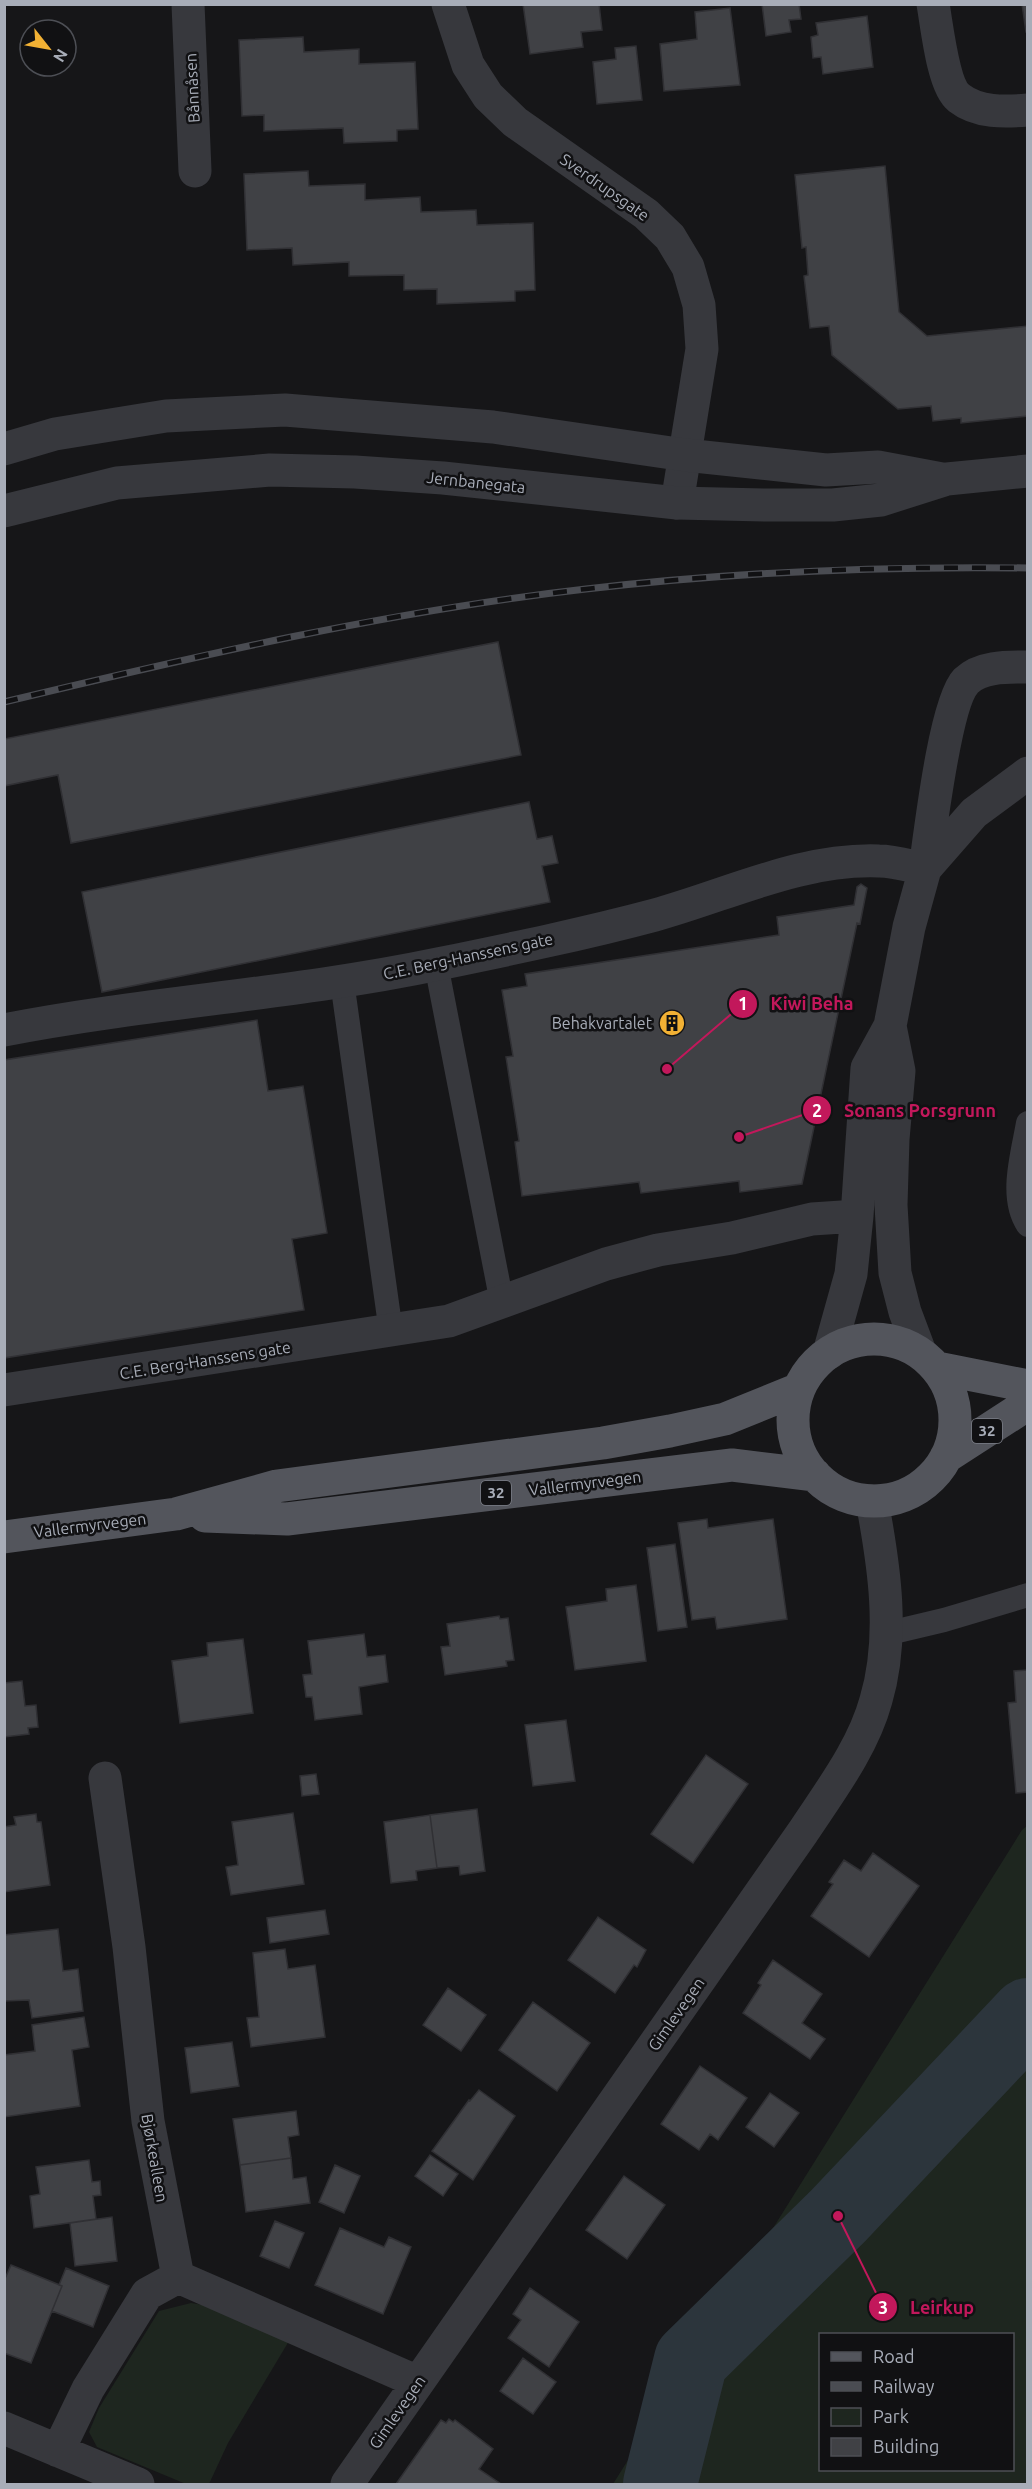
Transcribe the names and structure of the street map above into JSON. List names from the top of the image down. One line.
{"streets":{"main road":["32","Vallermyrvegen"],"street":["Bånnåsen","Sverdrupsgate","Jernbanegata","C.E. Berg-Hanssens gate","Gimlevegen","Bjørkealleen"]},"crossings":[["Sverdrupsgate","Jernbanegata"],["32","Vallermyrvegen"],["32","Gimlevegen"],["Vallermyrvegen","Gimlevegen"]],"places":{"building":["Behakvartalet"],"other":["Kiwi Beha","Sonans Porsgrunn","Leirkup"]},"legend":["Road","Railway","Park","Building"],"north":"bottom right"}
